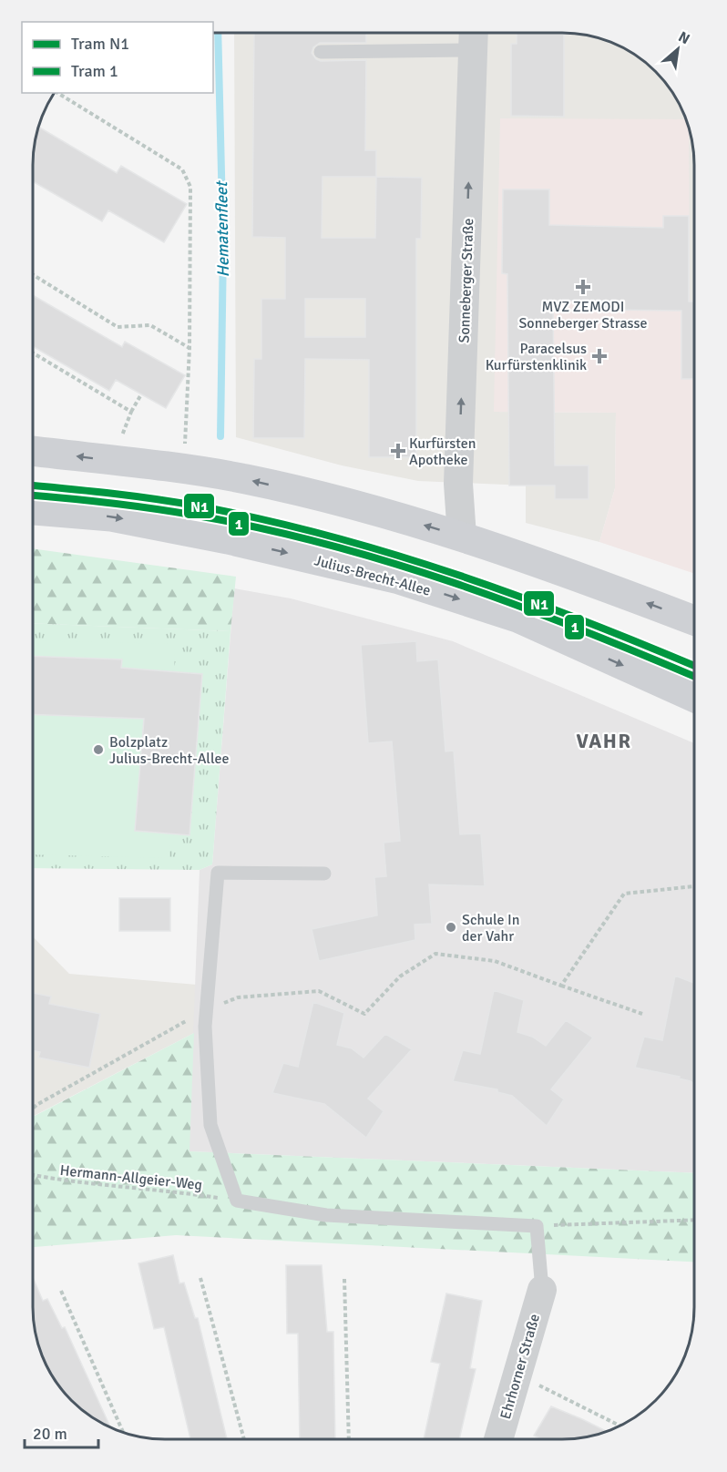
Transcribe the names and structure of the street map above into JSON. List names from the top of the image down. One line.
{"streets":{"main road":["Julius-Brecht-Allee"],"street":["Sonneberger Straße","Ehrhorner Straße"],"path":["Hermann-Allgeier-Weg"]},"one_way":["Sonneberger Straße"],"districts":["VAHR"],"water":["Hematenfleet"],"places":{"health":["MVZ ZEMODI Sonneberger Strasse","Paracelsus Kurfürstenklinik","Kurfürsten Apotheke"],"other":["Bolzplatz Julius-Brecht-Allee","Schule In der Vahr"]},"lines":["tram line N1","tram line 1"],"legend":["Tram N1","Tram 1"],"scale_bar":"20 m","north":"top right"}
